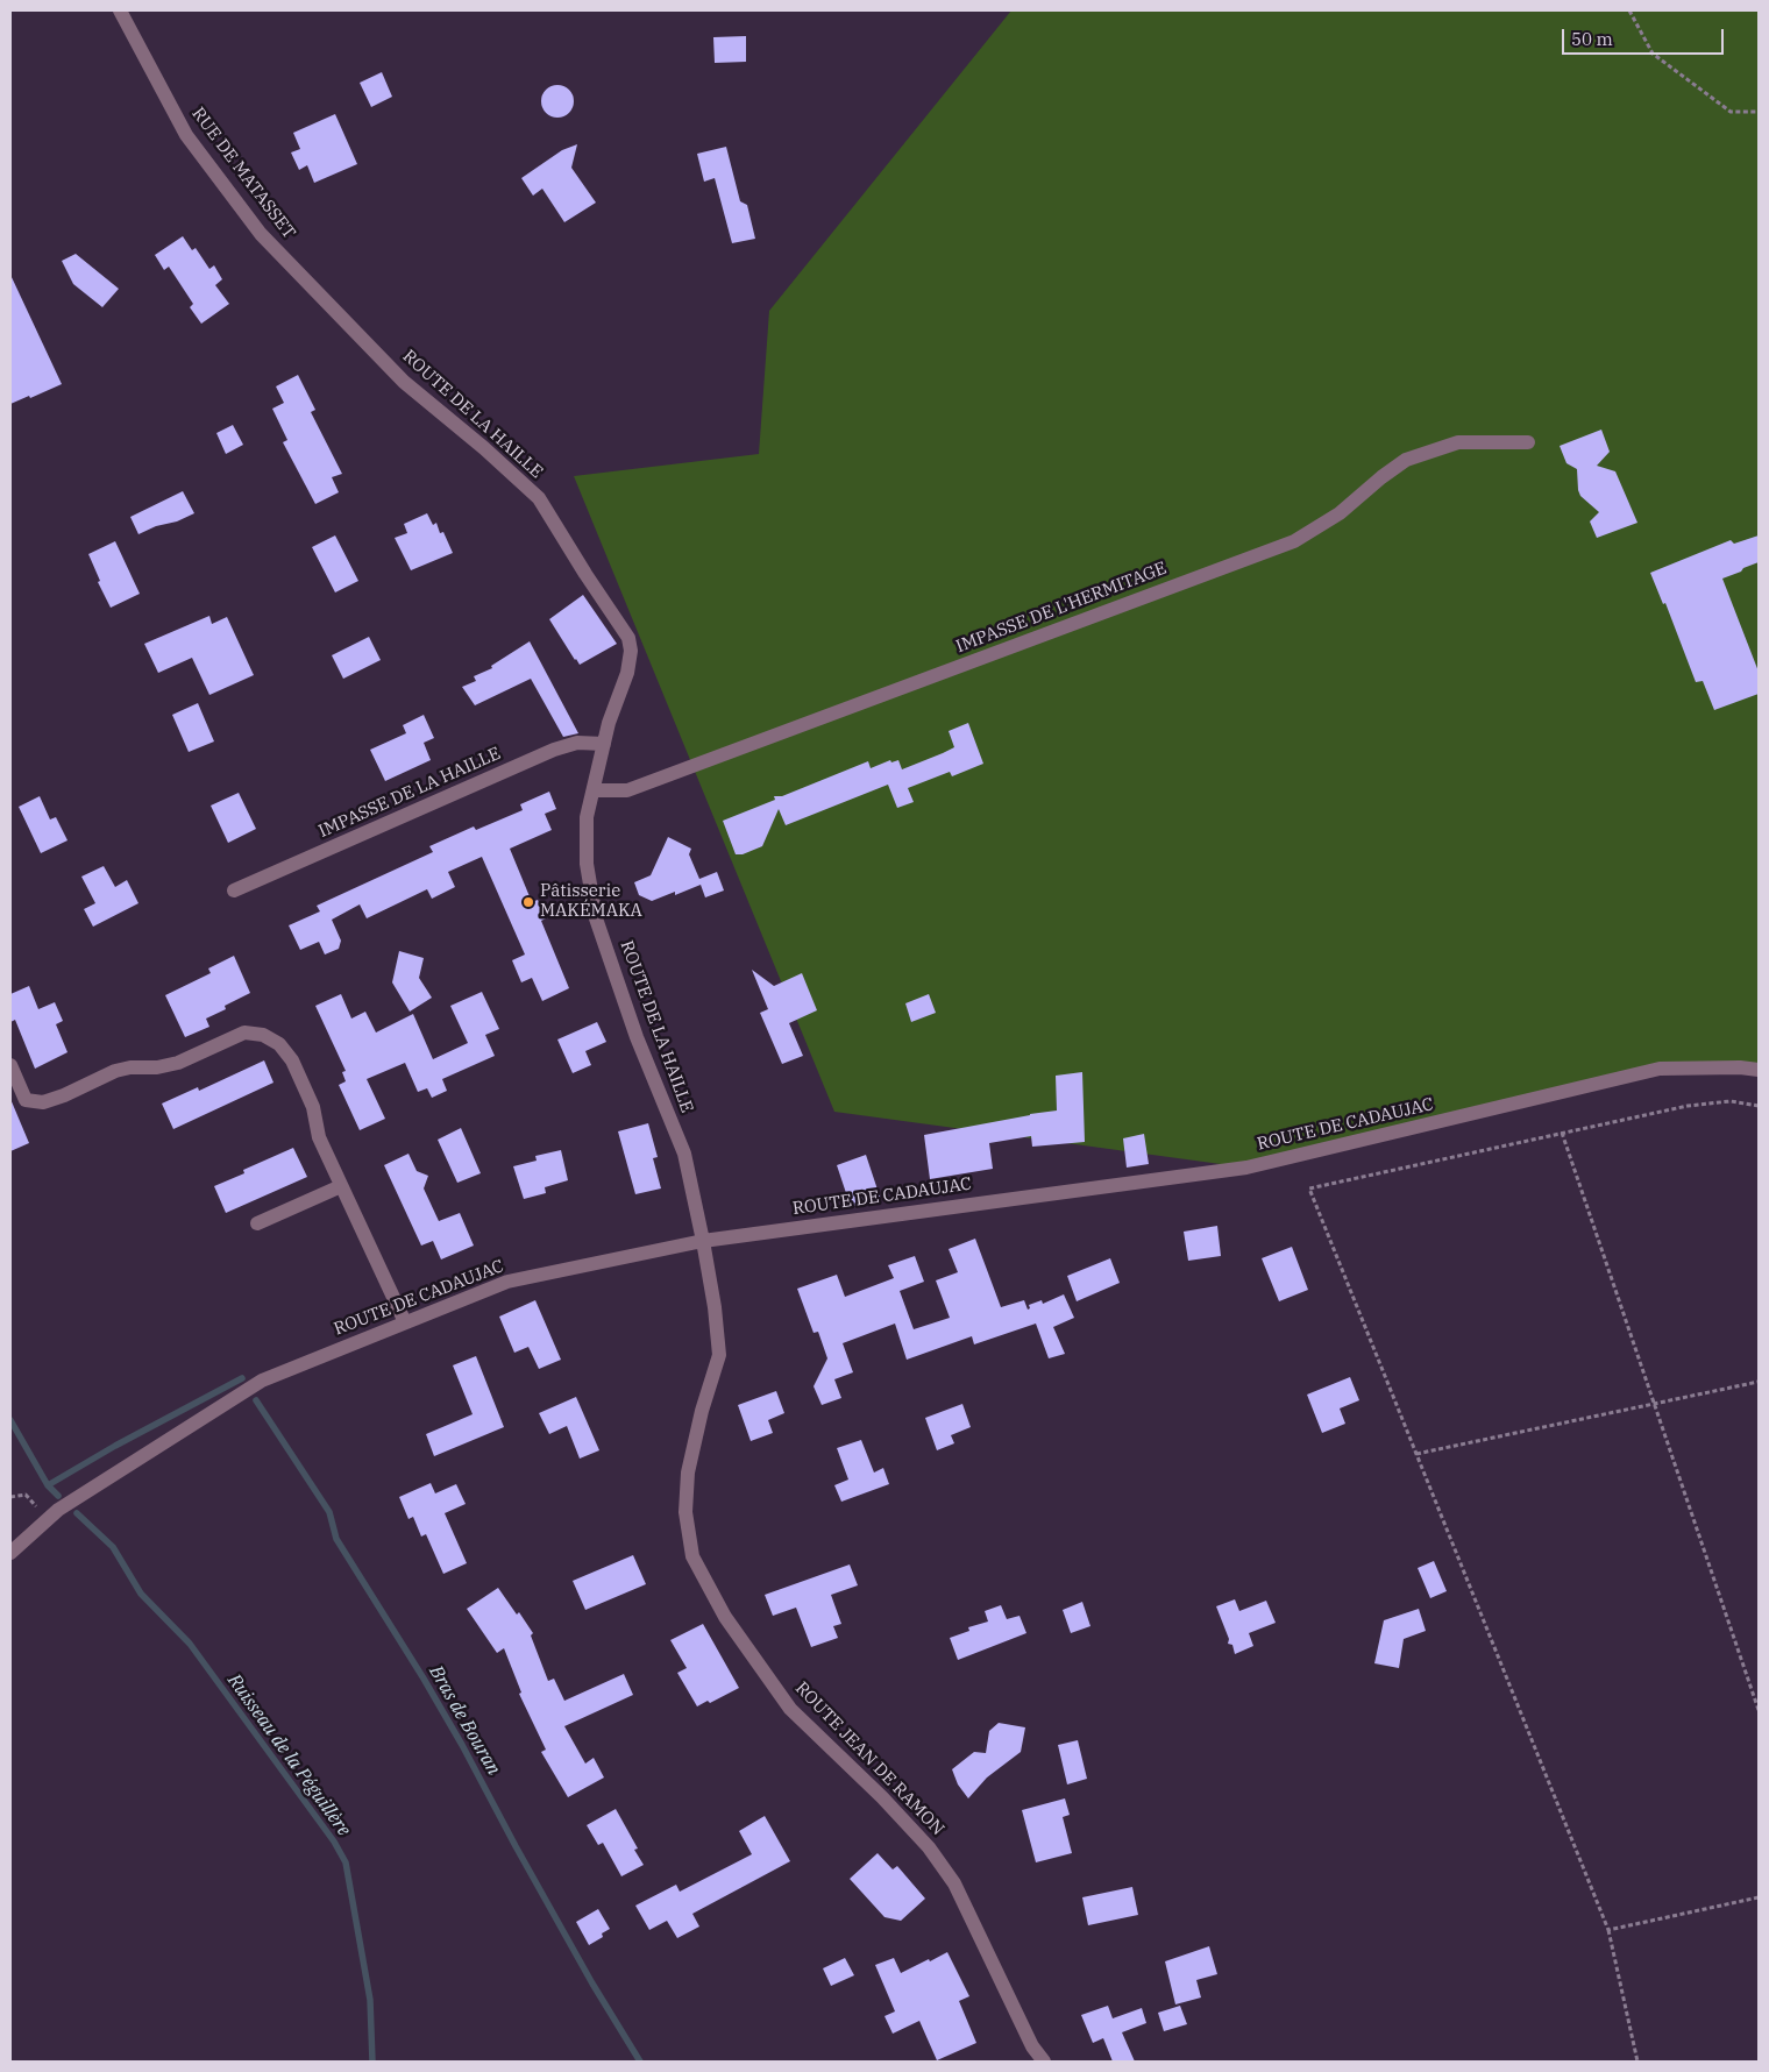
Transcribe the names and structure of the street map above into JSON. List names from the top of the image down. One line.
{"streets":{"street":["RUE DE MATASSET","ROUTE DE LA HAILLE","IMPASSE DE L'HERMITAGE","IMPASSE DE LA HAILLE","ROUTE DE CADAUJAC","ROUTE JEAN DE RAMON"]},"crossings":[["RUE DE MATASSET","ROUTE DE LA HAILLE"],["ROUTE DE LA HAILLE","IMPASSE DE L'HERMITAGE"],["ROUTE DE LA HAILLE","IMPASSE DE LA HAILLE"],["ROUTE DE LA HAILLE","ROUTE DE CADAUJAC"],["ROUTE DE LA HAILLE","ROUTE JEAN DE RAMON"],["ROUTE DE CADAUJAC","ROUTE JEAN DE RAMON"]],"water":["Bras de Bouran","Ruisseau de la Péguillère"],"places":["Pâtisserie MAKÉMAKA"],"scale_bar":"50 m"}
